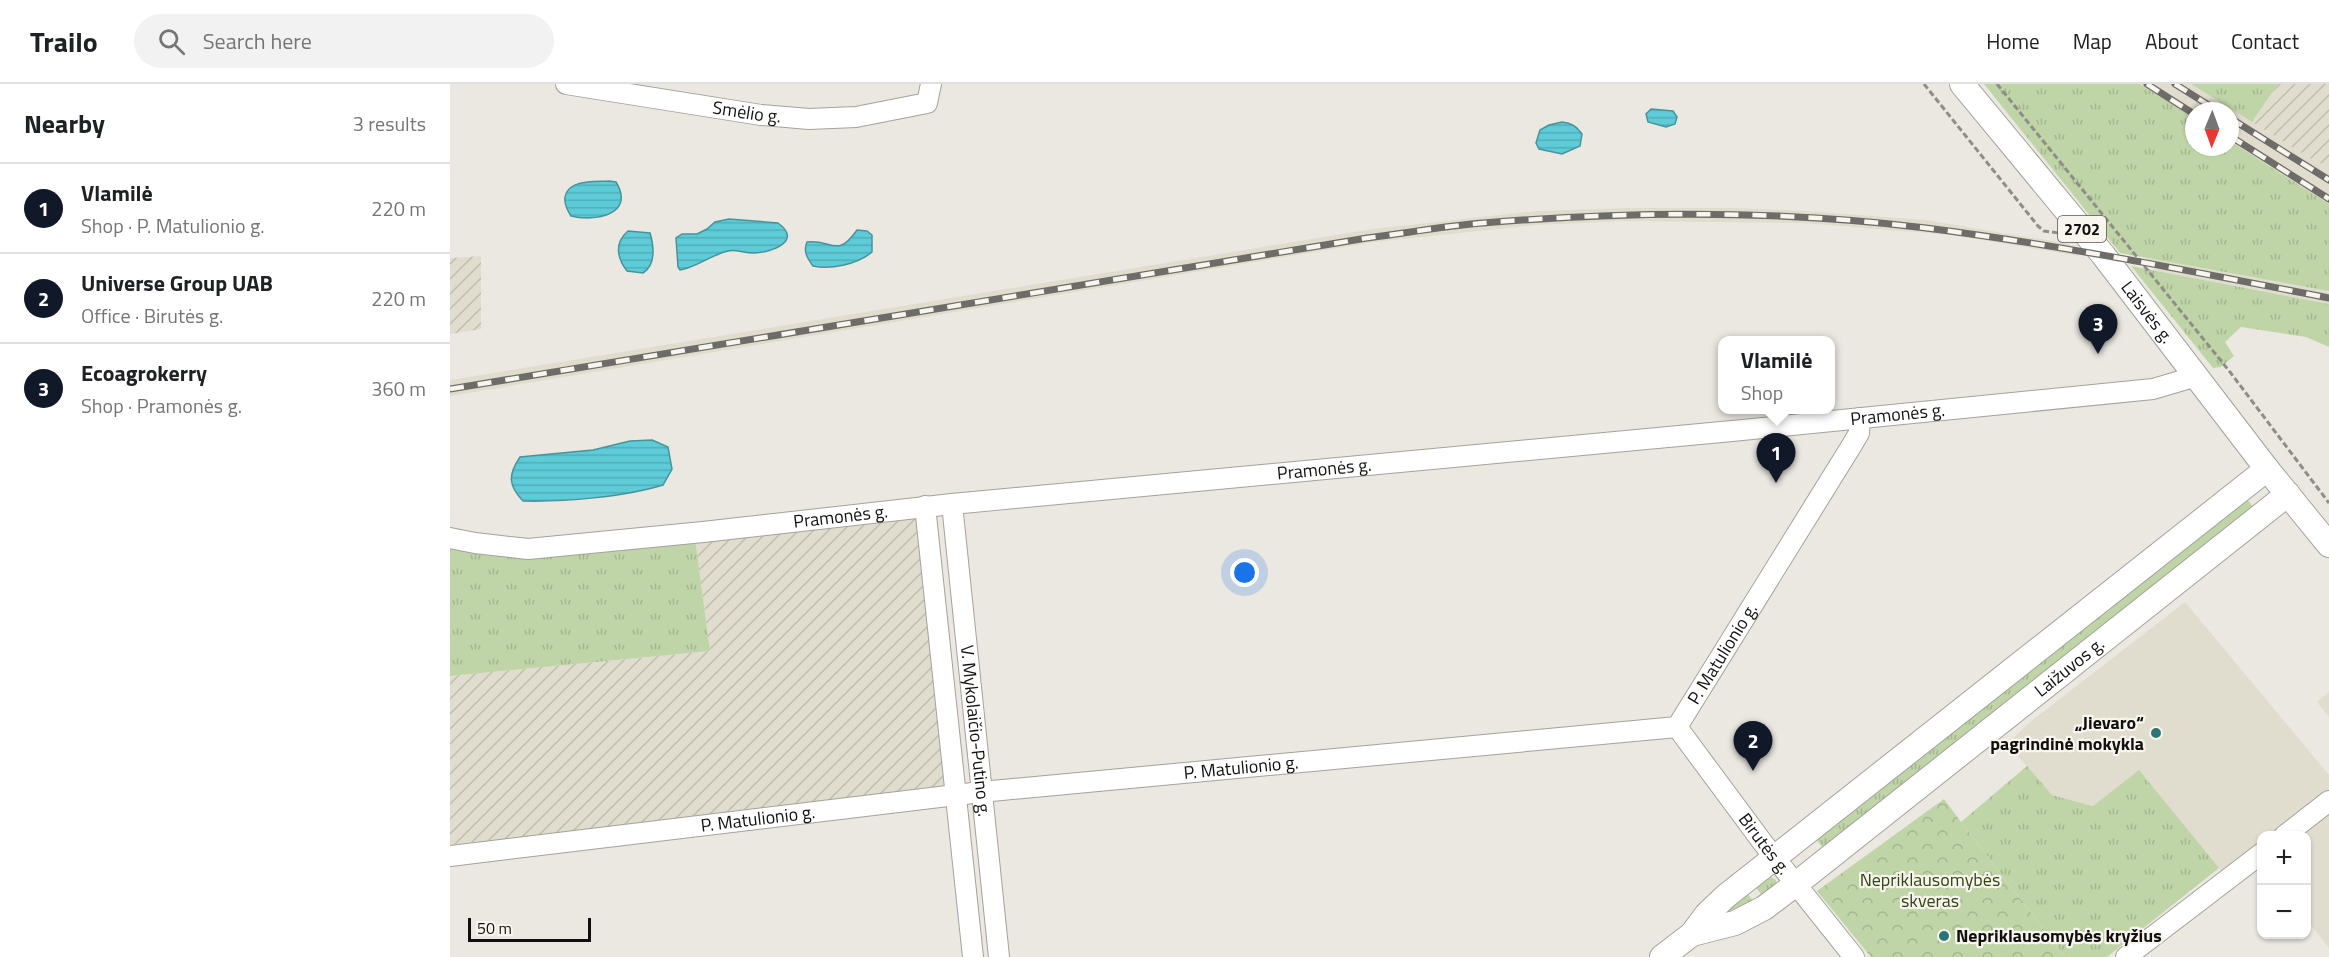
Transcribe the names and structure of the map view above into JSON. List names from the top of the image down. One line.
{"streets":{"main road":["2702","Laisvės g.","Laižuvos g."],"street":["Smėlio g.","Pramonės g.","P. Matulionio g.","V. Mykolaičio-Putino g.","Birutės g."]},"crossings":[["Laisvės g.","Pramonės g."],["Laisvės g.","Laižuvos g."],["Pramonės g.","P. Matulionio g."],["Pramonės g.","V. Mykolaičio-Putino g."],["P. Matulionio g.","V. Mykolaičio-Putino g."],["P. Matulionio g.","Birutės g."],["Laižuvos g.","Birutės g."]],"parks":["Nepriklausomybės skveras"],"places":["„Jievaro“ pagrindinė mokykla","Nepriklausomybės kryžius"],"scale_bar":"50 m","north":"bottom","page":{"header":"Trailo","search":"Search here","nav":["Home","Map","About","Contact"],"heading":["Nearby","3 results"],"list":[{"mark":"1","name":"Vlamilė","note":"Shop · P. Matulionio g.","value":"220 m"},{"mark":"2","name":"Universe Group UAB","note":"Office · Birutės g.","value":"220 m"},{"mark":"3","name":"Ecoagrokerry","note":"Shop · Pramonės g.","value":"360 m"}],"pins":["3","1","2"],"popup":["Vlamilė","Shop"],"map_buttons":["+","−"],"scale":"50 m"}}
